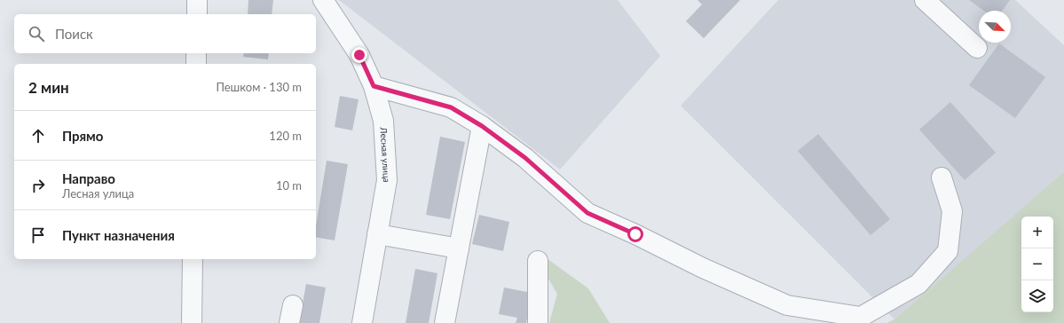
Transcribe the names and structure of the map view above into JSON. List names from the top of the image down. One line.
{"streets":{"street":["Лесная улица"]},"north":"bottom right","page":{"search":"Поиск","heading":["2 мин","Пешком · 130 m"],"list":[["Прямо","120 m"],["Направо","Лесная улица","10 m"],"Пункт назначения"],"map_buttons":["+","−"]}}
